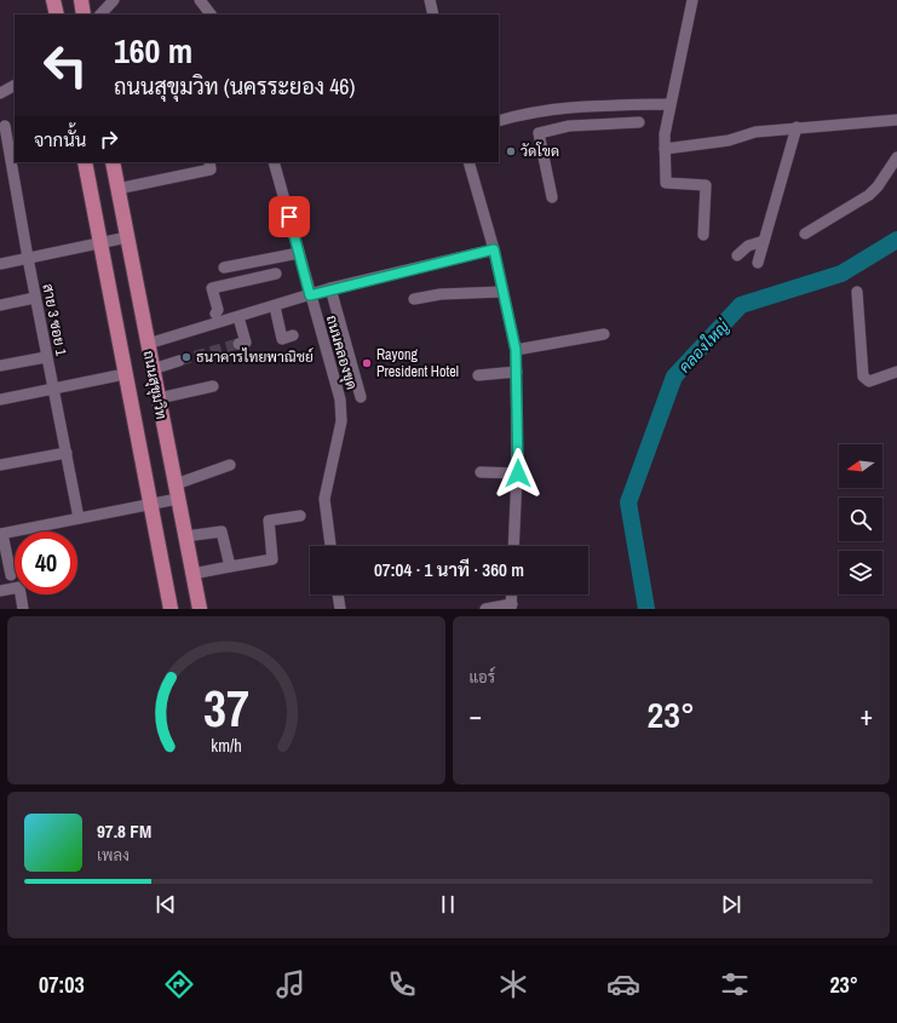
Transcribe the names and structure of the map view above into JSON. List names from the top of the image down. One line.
{"streets":{"main road":["ถนนสุขุมวิท"],"street":["สาย 3 ซอย 1","ถนนคลองขุด"]},"water":["คลองใหญ่"],"places":["วัดโขด","ธนาคารไทยพาณิชย์","Rayong President Hotel"],"north":"left","page":{"turn":["160 m","ถนนสุขุมวิท (นครระยอง 46)"],"then":"จากนั้น","limit":"40","trip":"07:04 · 1 นาที · 360 m","tile":"แอร์","heat":["−","23°","+"],"song":["97.8 FM","เพลง"],"tabs":["07:03","23°"],"gauge":["37","km/h"]}}
